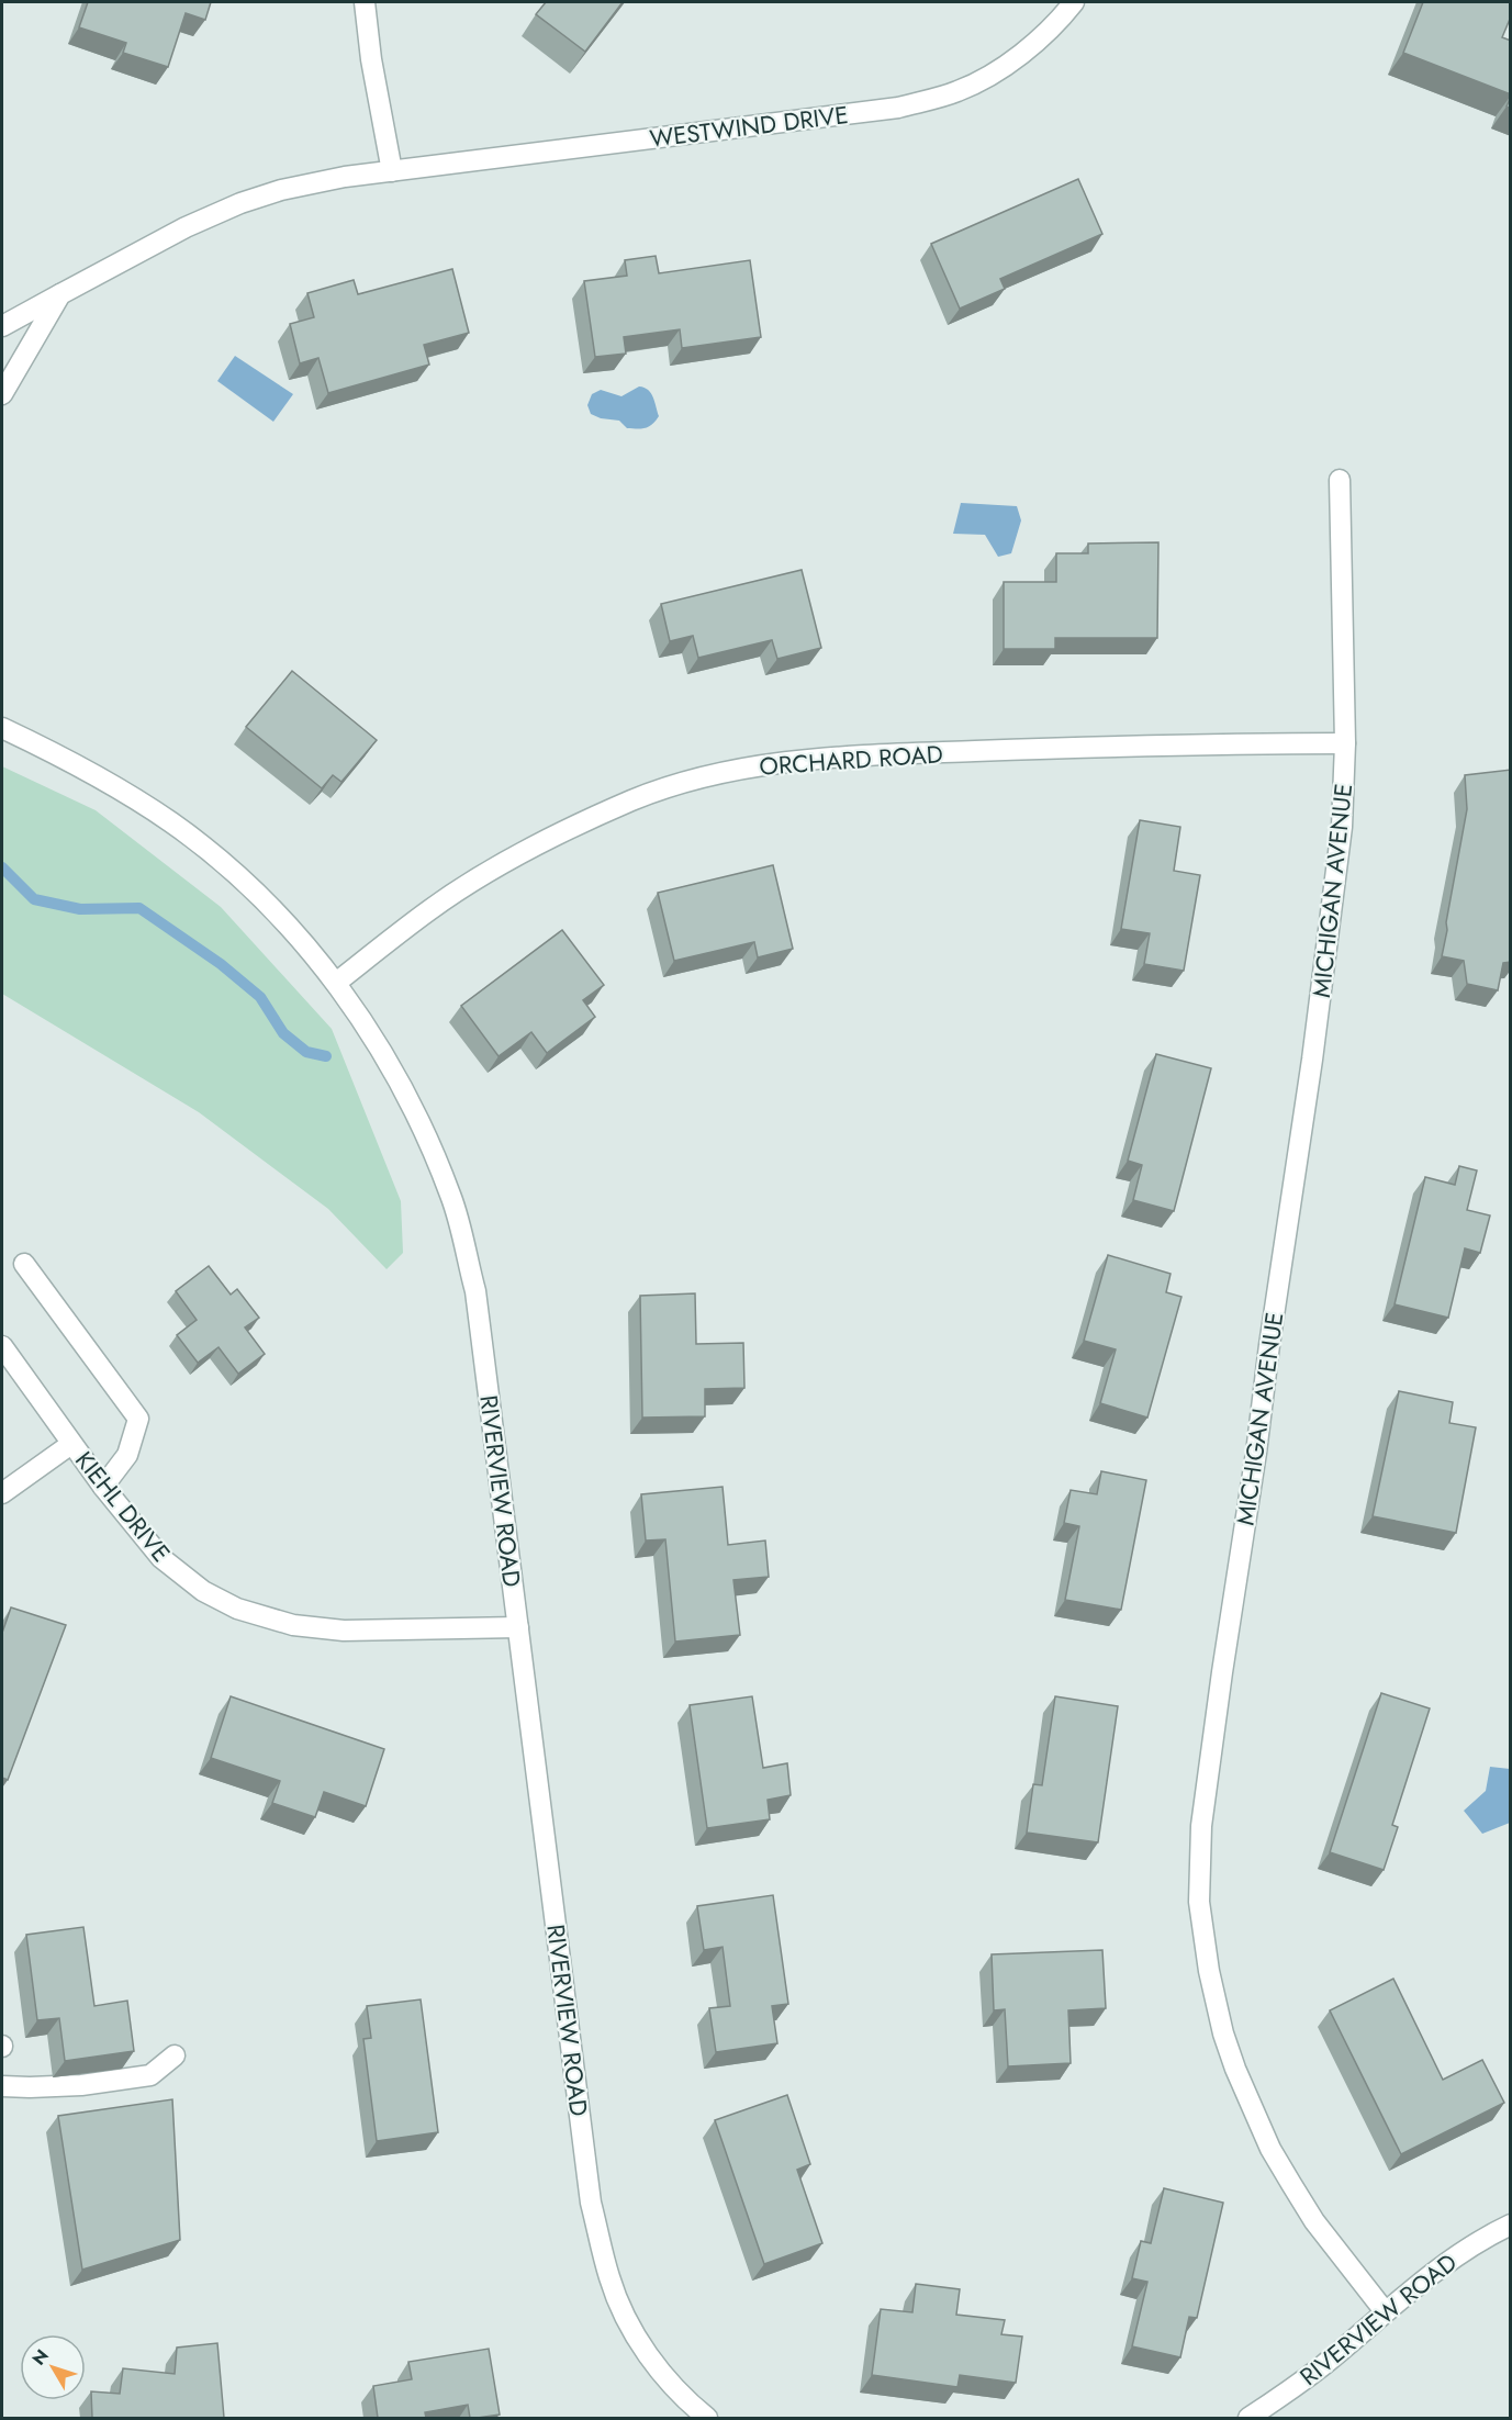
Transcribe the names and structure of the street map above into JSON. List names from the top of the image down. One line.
{"streets":{"street":["WESTWIND DRIVE","ORCHARD ROAD","MICHIGAN AVENUE","RIVERVIEW ROAD","KIEHL DRIVE"]},"crossings":[["ORCHARD ROAD","MICHIGAN AVENUE"],["ORCHARD ROAD","RIVERVIEW ROAD"],["MICHIGAN AVENUE","RIVERVIEW ROAD"],["RIVERVIEW ROAD","KIEHL DRIVE"]],"north":"top left"}
